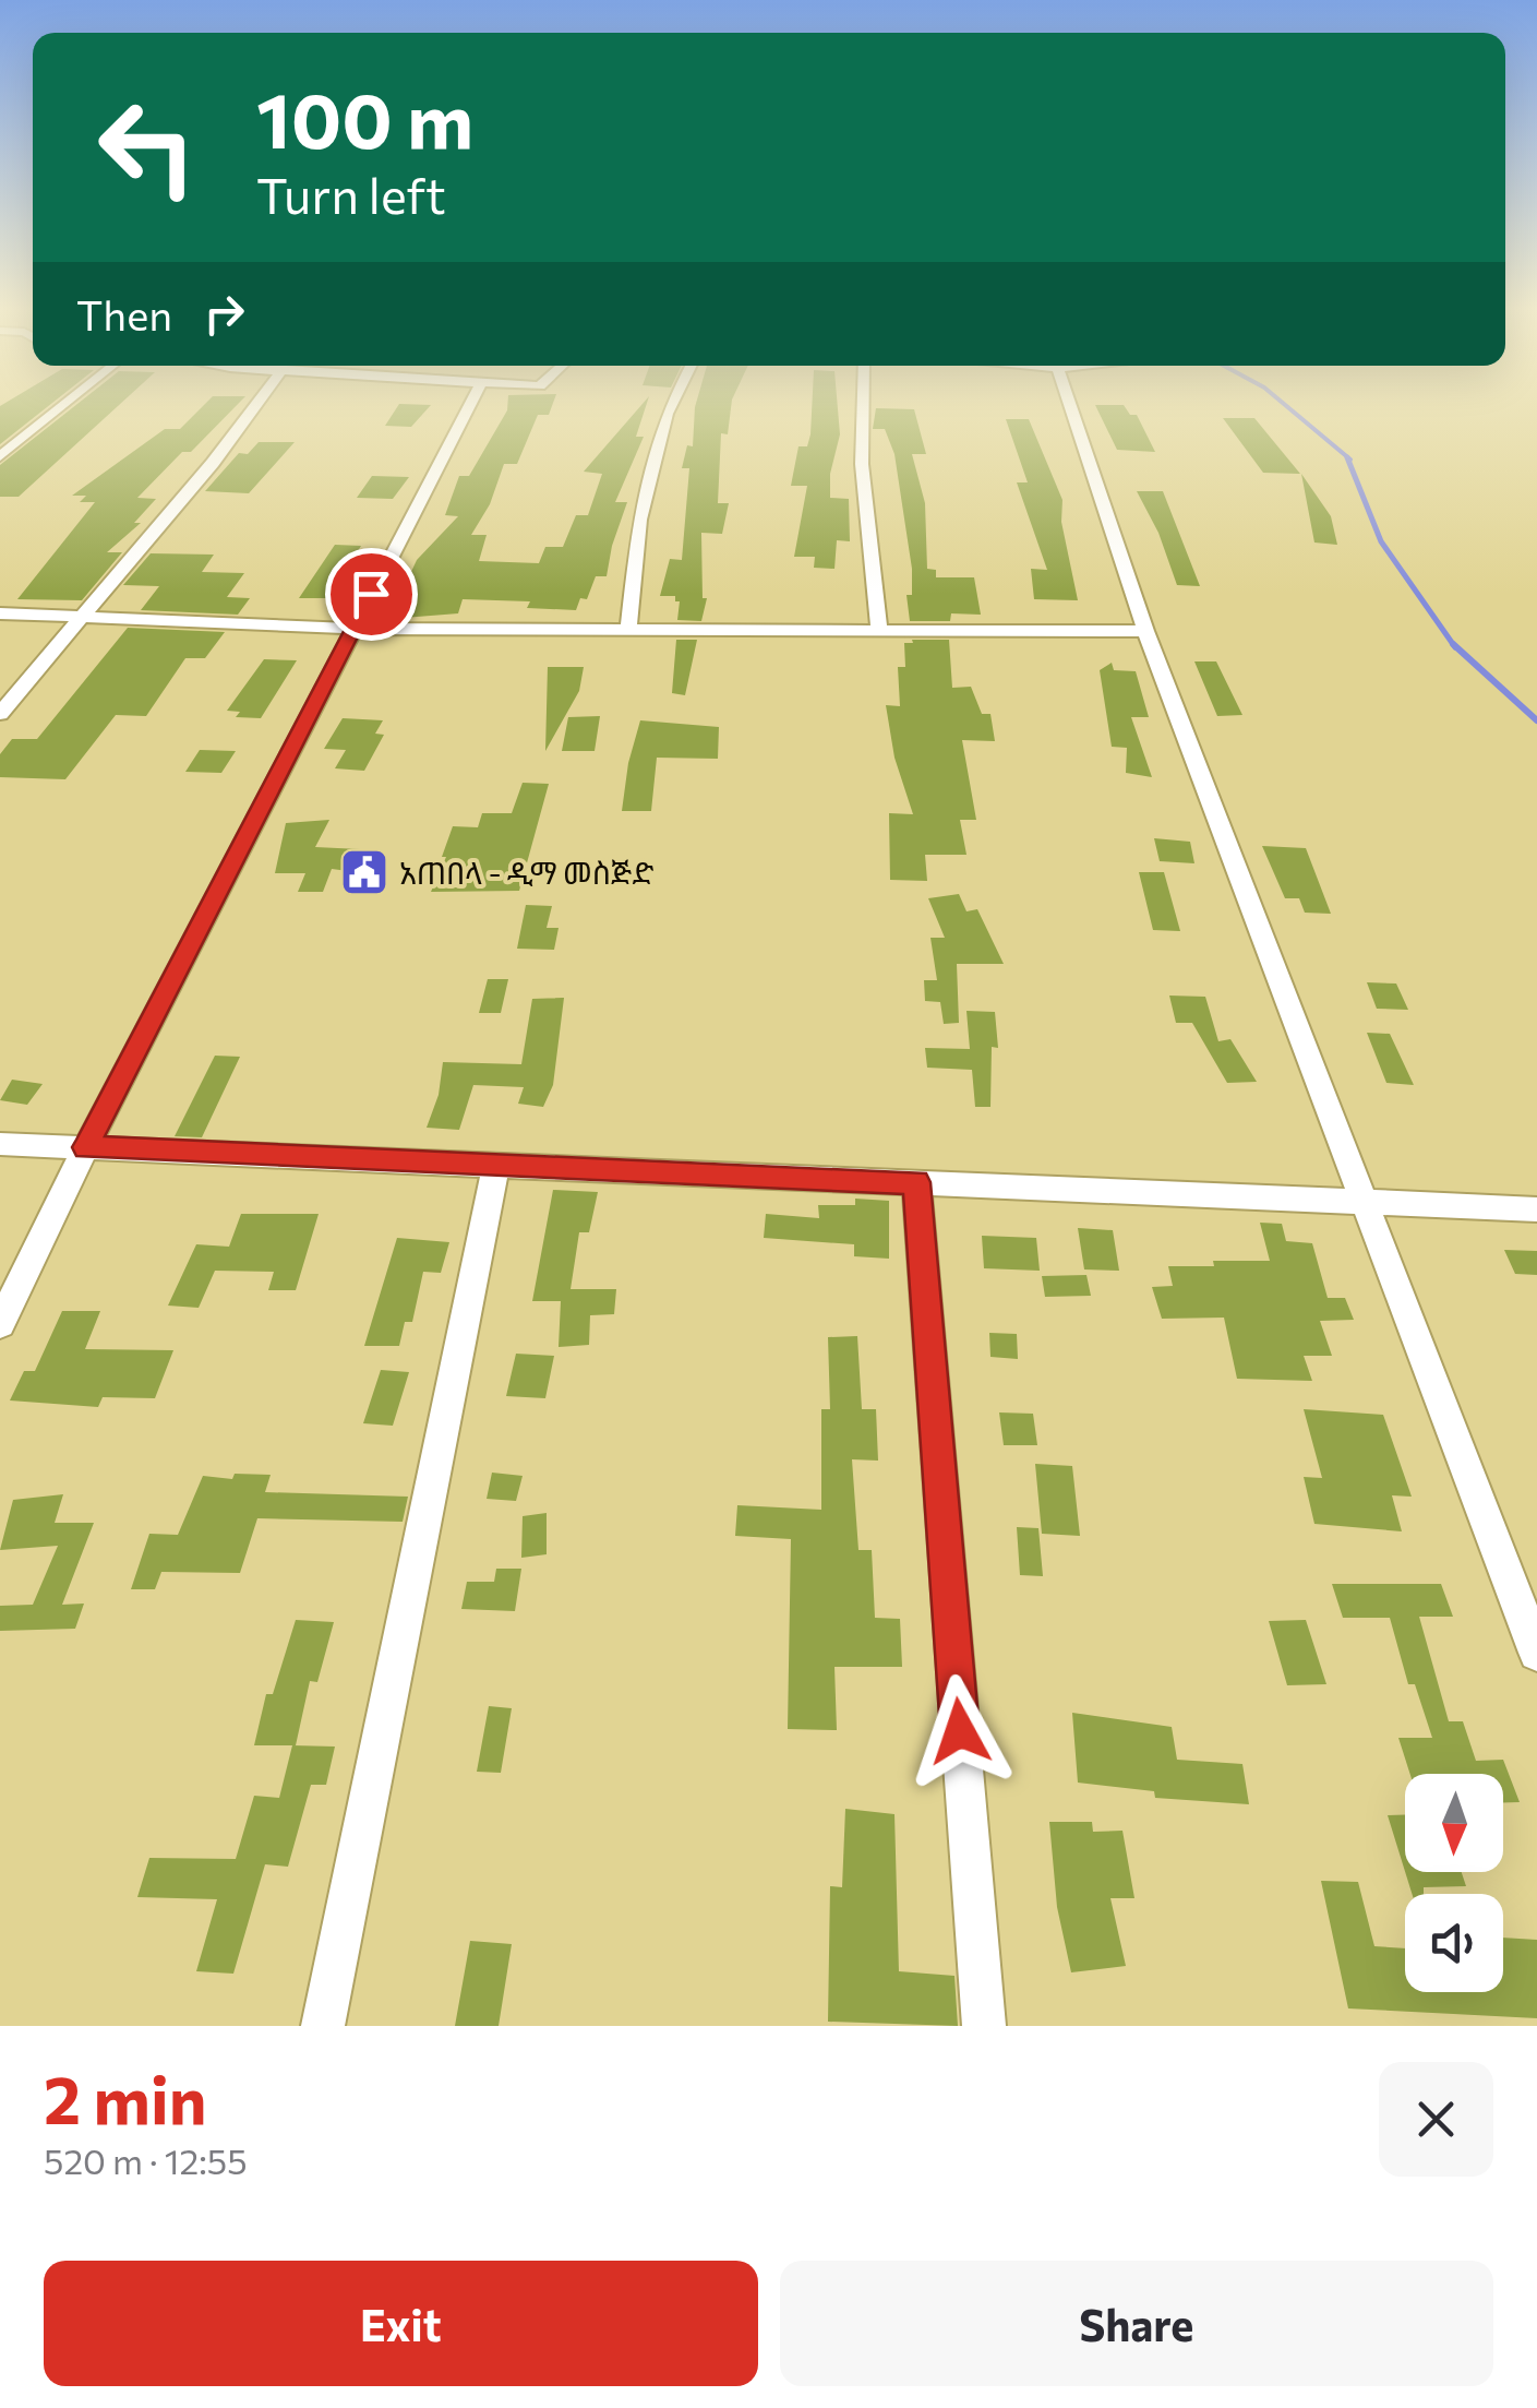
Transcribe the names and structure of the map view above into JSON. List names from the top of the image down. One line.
{"places":{"public building":["አጠበላ - ዲማ መስጅድ"]},"north":"bottom","page":{"turn":["100 m","Turn left"],"then":"Then","heading":["2 min","520 m · 12:55"],"buttons":["Exit","Share"]}}
